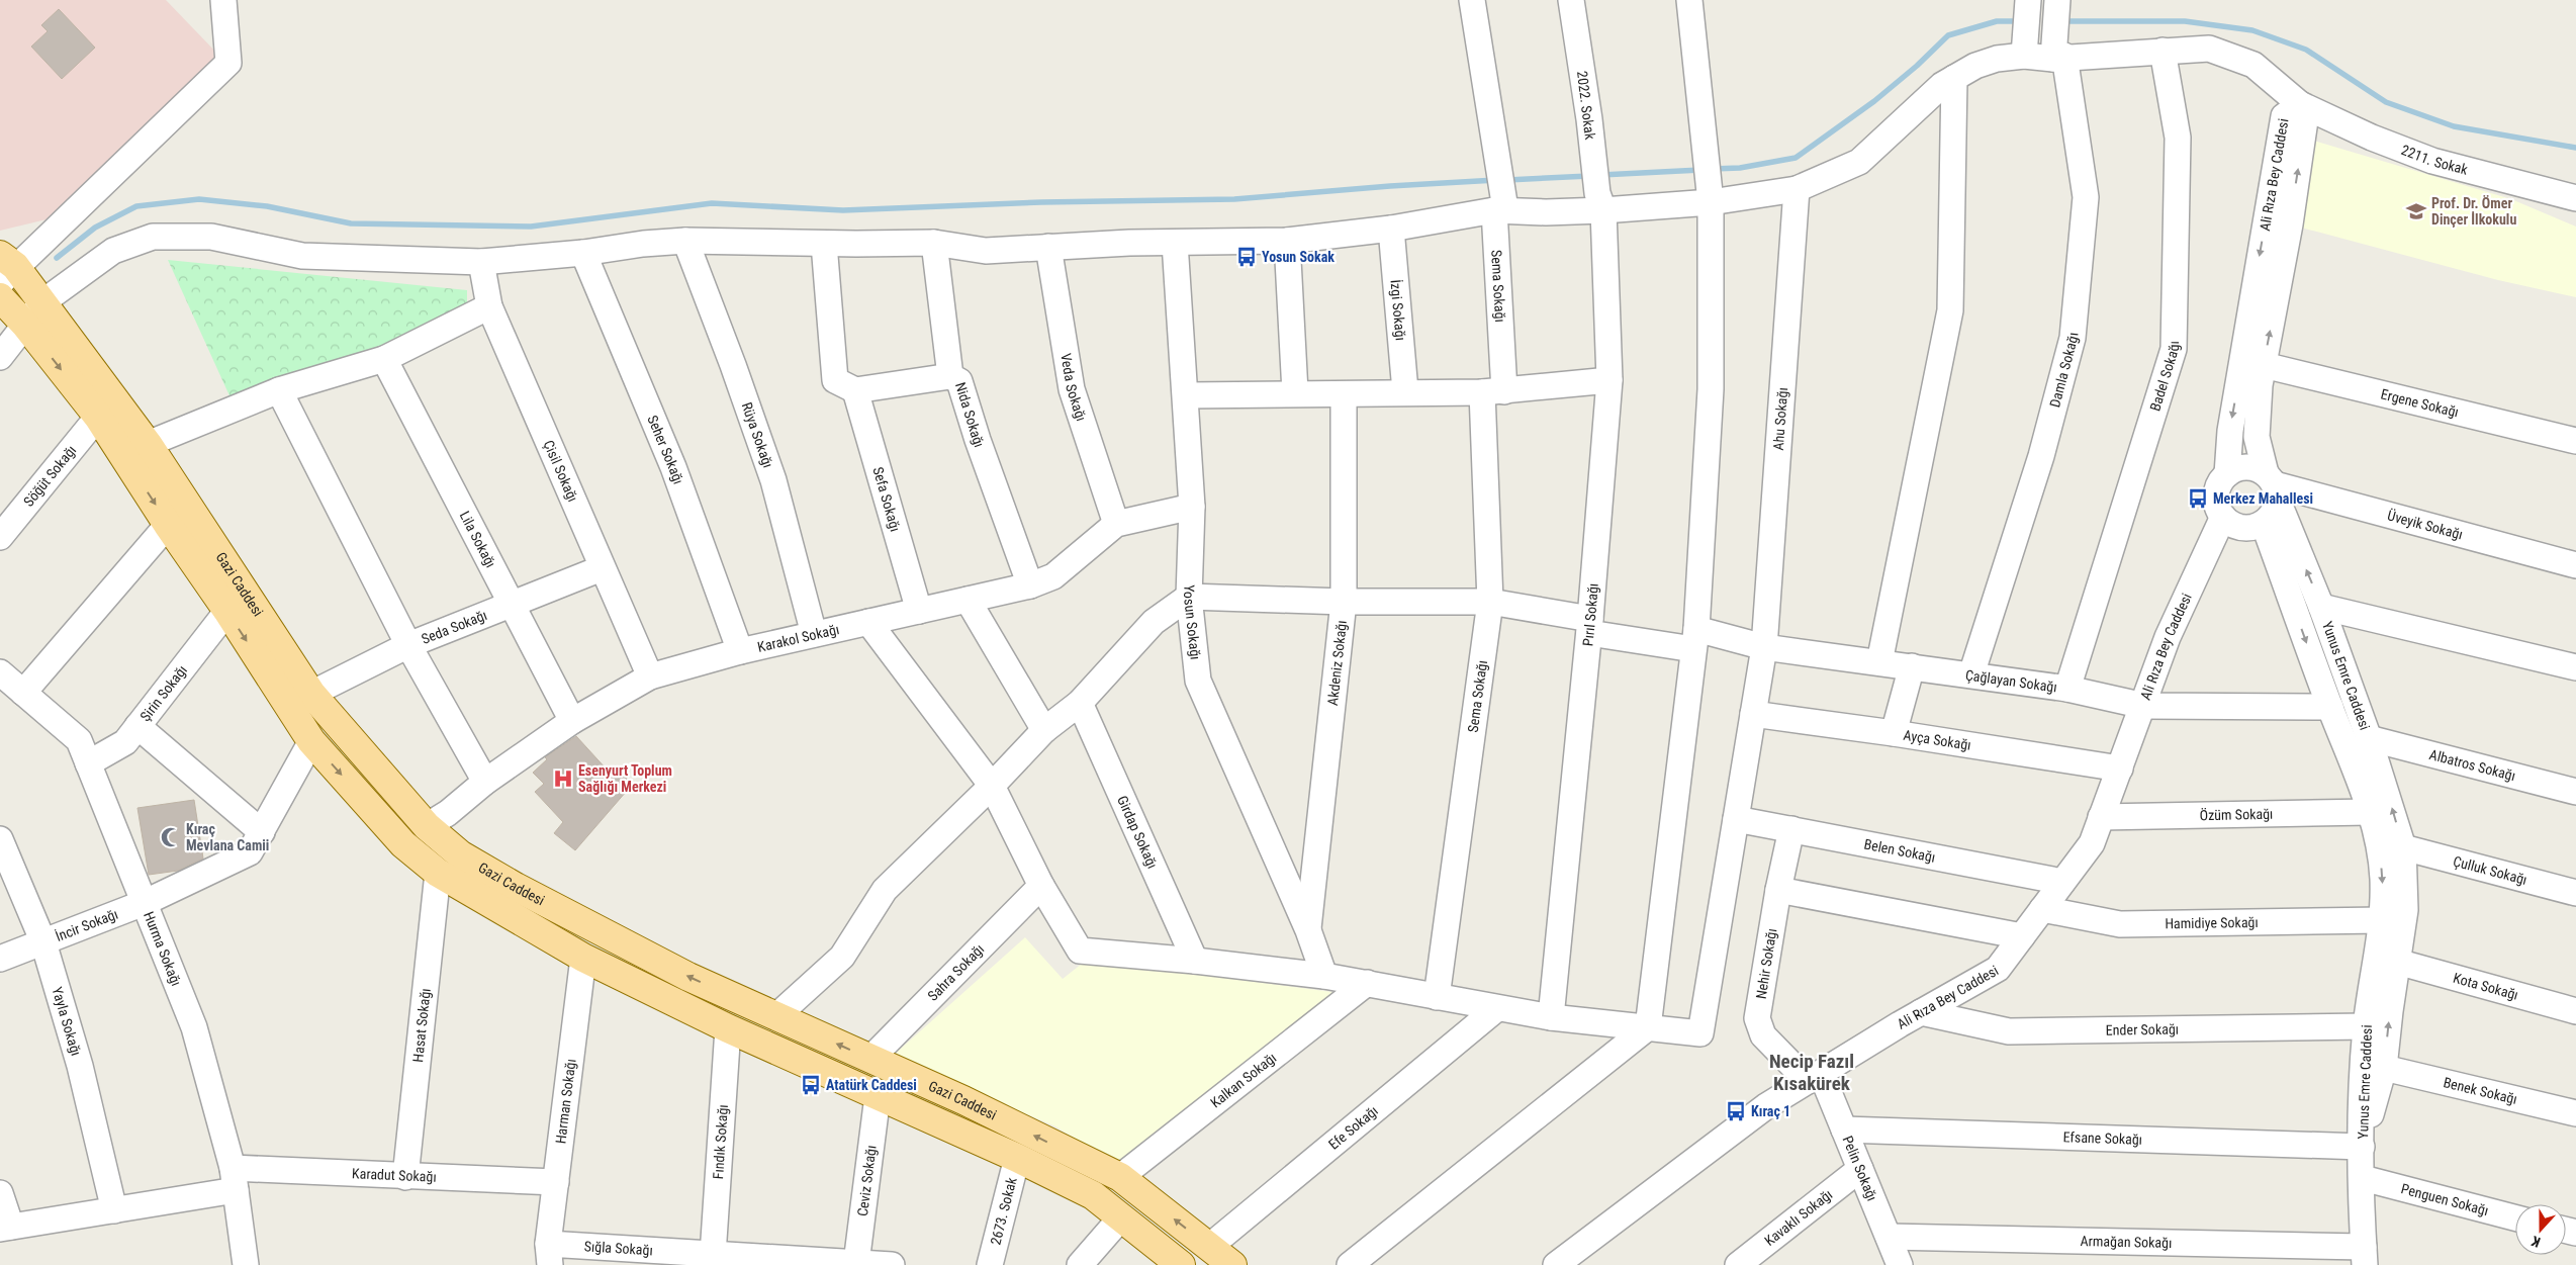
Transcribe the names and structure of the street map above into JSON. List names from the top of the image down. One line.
{"streets":{"main road":["Gazi Caddesi"],"street":["2022. Sokak","2211. Sokak","Ali Rıza Bey Caddesi","Sema Sokağı","İzgi Sokağı","Damla Sokağı","Badel Sokağı","Veda Sokağı","Ergene Sokağı","Nida Sokağı","Ahu Sokağı","Rüya Sokağı","Seher Sokağı","Çisil Sokağı","Söğüt Sokağı","Sefa Sokağı","Üveyik Sokağı","Lila Sokağı","Pırıl Sokağı","Yosun Sokağı","Seda Sokağı","Karakol Sokağı","Akdeniz Sokağı","Yunus Emre Caddesi","Çağlayan Sokağı","Şirin Sokağı","Ayça Sokağı","Albatros Sokağı","Özüm Sokağı","Girdap Sokağı","Belen Sokağı","Çulluk Sokağı","Hamidiye Sokağı","İncir Sokağı","Hurma Sokağı","Nehir Sokağı","Sahra Sokağı","Kota Sokağı","Yayla Sokağı","Hasat Sokağı","Ender Sokağı","Kalkan Sokağı","Benek Sokağı","Harman Sokağı","Efe Sokağı","Efsane Sokağı","Fındık Sokağı","Pelin Sokağı","Karadut Sokağı","Ceviz Sokağı","Penguen Sokağı","2673. Sokak","Kavaklı Sokağı","Armağan Sokağı","Sığla Sokağı"]},"crossings":[["2022. Sokak","2211. Sokak"],["2022. Sokak","Pırıl Sokağı"],["2211. Sokak","Ali Rıza Bey Caddesi"],["2211. Sokak","Sema Sokağı"],["2211. Sokak","İzgi Sokağı"],["2211. Sokak","Damla Sokağı"],["2211. Sokak","Badel Sokağı"],["2211. Sokak","Veda Sokağı"],["2211. Sokak","Nida Sokağı"],["2211. Sokak","Ahu Sokağı"],["2211. Sokak","Rüya Sokağı"],["2211. Sokak","Seher Sokağı"],["2211. Sokak","Çisil Sokağı"],["2211. Sokak","Gazi Caddesi"],["2211. Sokak","Pırıl Sokağı"],["2211. Sokak","Yosun Sokağı"],["Ali Rıza Bey Caddesi","Ergene Sokağı"],["Ali Rıza Bey Caddesi","Üveyik Sokağı"],["Ali Rıza Bey Caddesi","Yunus Emre Caddesi"],["Ali Rıza Bey Caddesi","Çağlayan Sokağı"],["Ali Rıza Bey Caddesi","Ayça Sokağı"],["Ali Rıza Bey Caddesi","Özüm Sokağı"],["Ali Rıza Bey Caddesi","Belen Sokağı"],["Ali Rıza Bey Caddesi","Hamidiye Sokağı"],["Ali Rıza Bey Caddesi","Nehir Sokağı"],["Ali Rıza Bey Caddesi","Ender Sokağı"],["Ali Rıza Bey Caddesi","Pelin Sokağı"],["Sema Sokağı","Çağlayan Sokağı"],["Damla Sokağı","Çağlayan Sokağı"],["Badel Sokağı","Çağlayan Sokağı"],["Veda Sokağı","Karakol Sokağı"],["Nida Sokağı","Karakol Sokağı"],["Ahu Sokağı","Çağlayan Sokağı"],["Ahu Sokağı","Ayça Sokağı"],["Ahu Sokağı","Belen Sokağı"],["Rüya Sokağı","Karakol Sokağı"],["Seher Sokağı","Karakol Sokağı"],["Çisil Sokağı","Seda Sokağı"],["Çisil Sokağı","Karakol Sokağı"],["Söğüt Sokağı","Gazi Caddesi"],["Sefa Sokağı","Karakol Sokağı"],["Üveyik Sokağı","Yunus Emre Caddesi"],["Lila Sokağı","Seda Sokağı"],["Lila Sokağı","Karakol Sokağı"],["Gazi Caddesi","Seda Sokağı"],["Gazi Caddesi","Karakol Sokağı"],["Gazi Caddesi","Şirin Sokağı"],["Gazi Caddesi","İncir Sokağı"],["Gazi Caddesi","Sahra Sokağı"],["Gazi Caddesi","Hasat Sokağı"],["Gazi Caddesi","Kalkan Sokağı"],["Gazi Caddesi","Harman Sokağı"],["Gazi Caddesi","Efe Sokağı"],["Gazi Caddesi","Fındık Sokağı"],["Gazi Caddesi","Ceviz Sokağı"],["Gazi Caddesi","2673. Sokak"],["Pırıl Sokağı","Çağlayan Sokağı"],["Yosun Sokağı","Karakol Sokağı"],["Yosun Sokağı","Akdeniz Sokağı"],["Yosun Sokağı","Çağlayan Sokağı"],["Akdeniz Sokağı","Çağlayan Sokağı"],["Yunus Emre Caddesi","Çağlayan Sokağı"],["Yunus Emre Caddesi","Albatros Sokağı"],["Yunus Emre Caddesi","Özüm Sokağı"],["Yunus Emre Caddesi","Çulluk Sokağı"],["Yunus Emre Caddesi","Hamidiye Sokağı"],["Yunus Emre Caddesi","Kota Sokağı"],["Yunus Emre Caddesi","Ender Sokağı"],["Yunus Emre Caddesi","Benek Sokağı"],["Yunus Emre Caddesi","Efsane Sokağı"],["Şirin Sokağı","Hurma Sokağı"],["Belen Sokağı","Nehir Sokağı"],["İncir Sokağı","Hurma Sokağı"],["İncir Sokağı","Yayla Sokağı"],["Hurma Sokağı","Karadut Sokağı"],["Nehir Sokağı","Pelin Sokağı"],["Yayla Sokağı","Karadut Sokağı"],["Hasat Sokağı","Karadut Sokağı"],["Harman Sokağı","Karadut Sokağı"],["Harman Sokağı","Sığla Sokağı"],["Efsane Sokağı","Pelin Sokağı"],["Fındık Sokağı","Sığla Sokağı"],["Pelin Sokağı","Kavaklı Sokağı"],["Pelin Sokağı","Armağan Sokağı"],["Ceviz Sokağı","Sığla Sokağı"]],"districts":["Necip Fazıl Kısakürek"],"places":{"school or university":["Prof. Dr. Ömer Dinçer İlkokulu"],"bus stop":["Yosun Sokak","Merkez Mahallesi","Atatürk Caddesi","Kıraç 1"],"hospital":["Esenyurt Toplum Sağlığı Merkezi"],"mosque":["Kıraç Mevlana Camii"]},"north":"bottom"}
